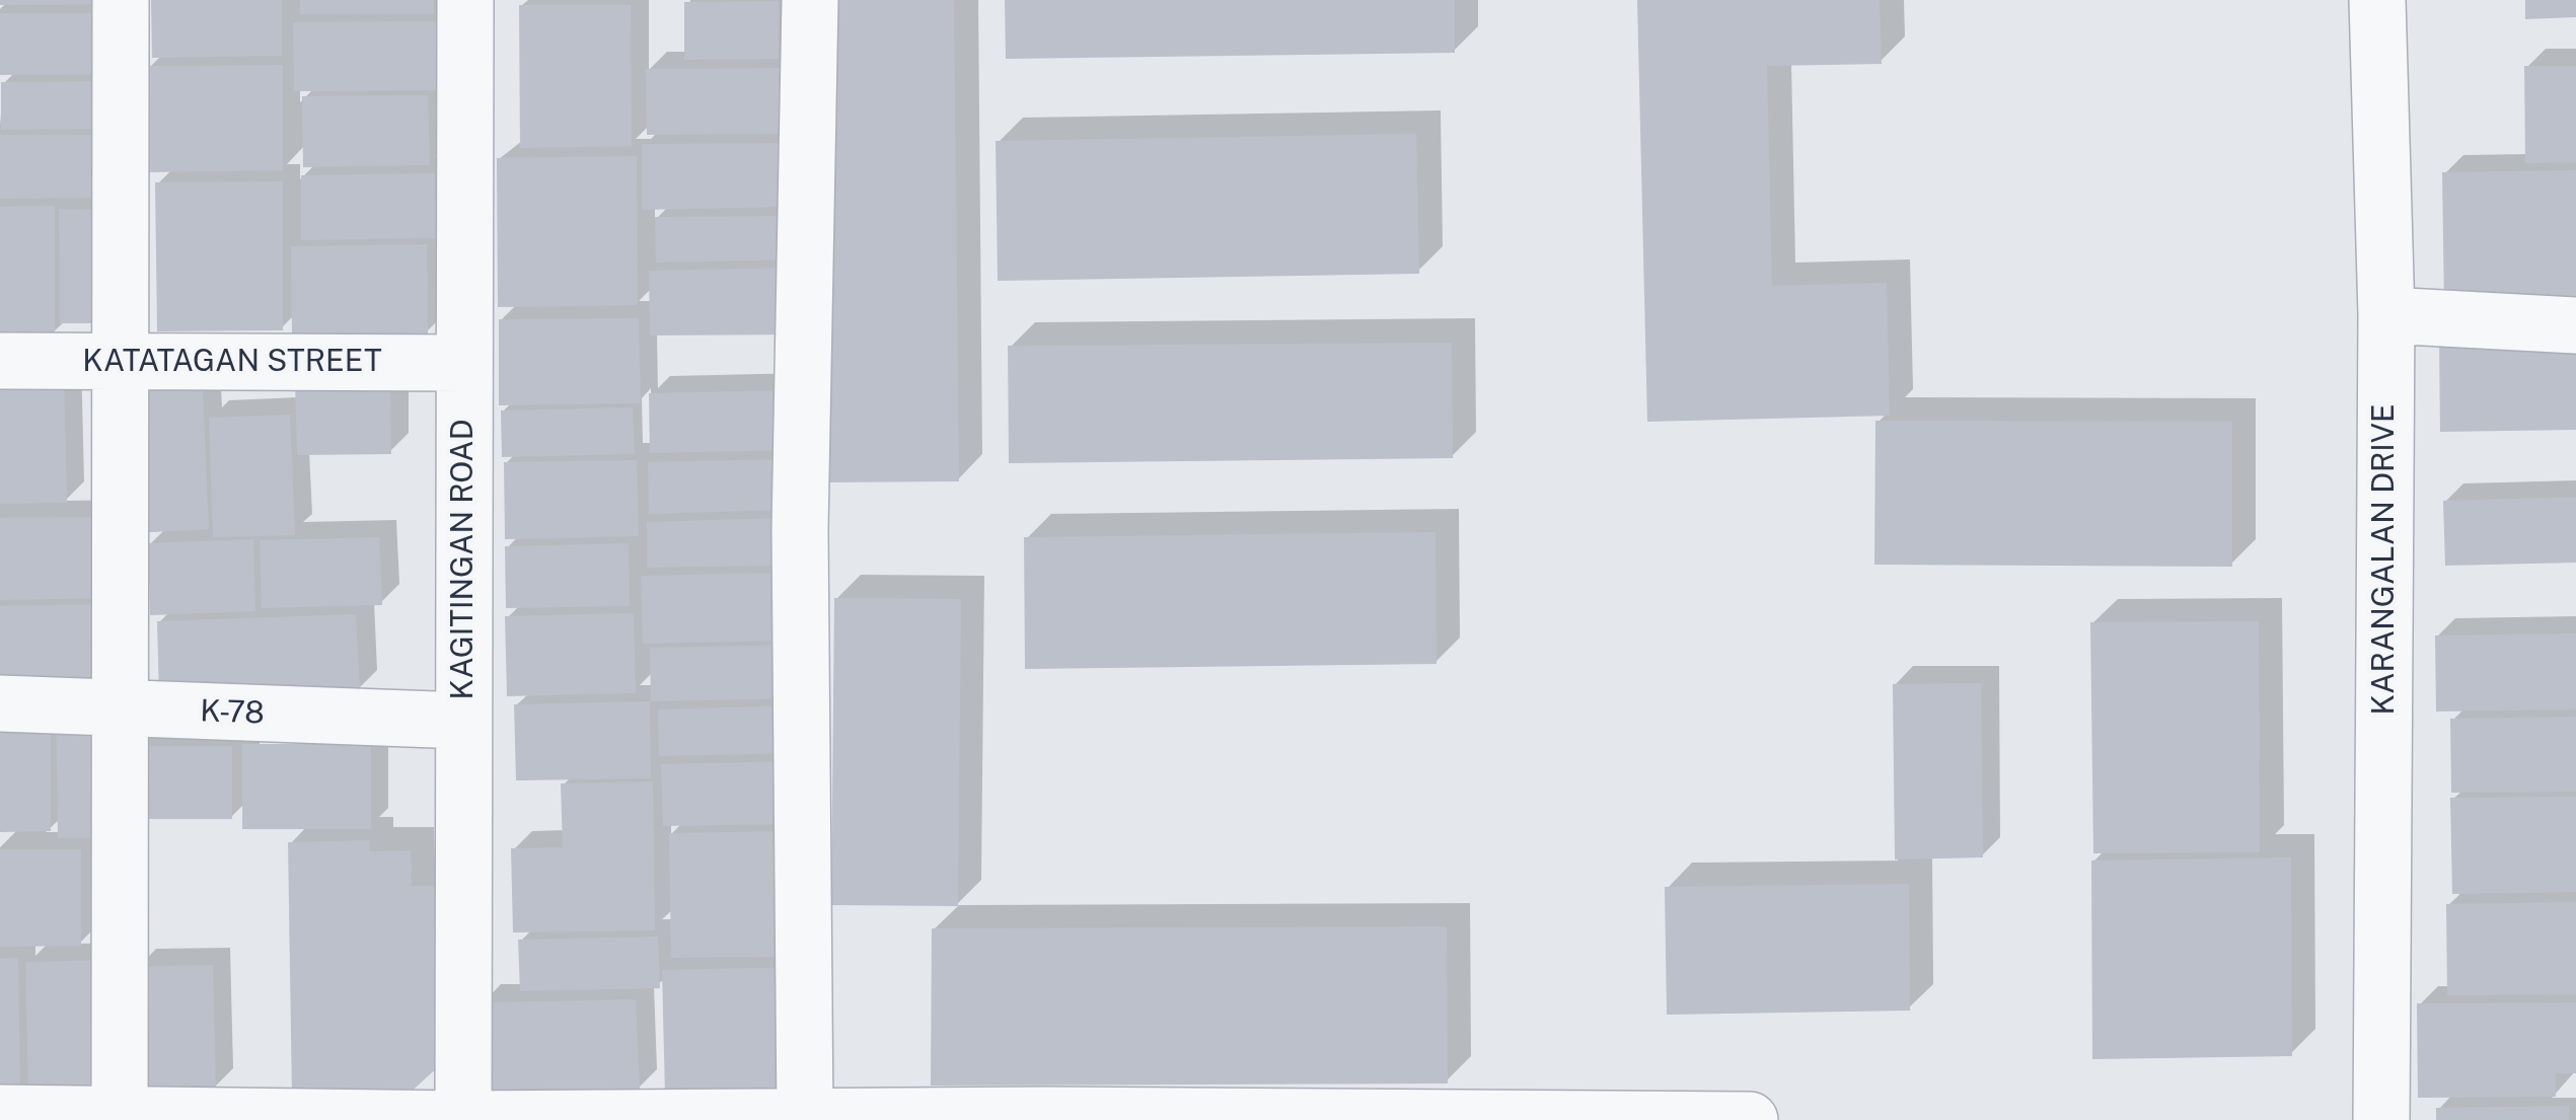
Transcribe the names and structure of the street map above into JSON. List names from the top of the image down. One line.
{"streets":{"street":["KATATAGAN STREET","KAGITINGAN ROAD","KARANGALAN DRIVE","K-78"]},"crossings":[["KATATAGAN STREET","KAGITINGAN ROAD"],["KAGITINGAN ROAD","K-78"]]}
